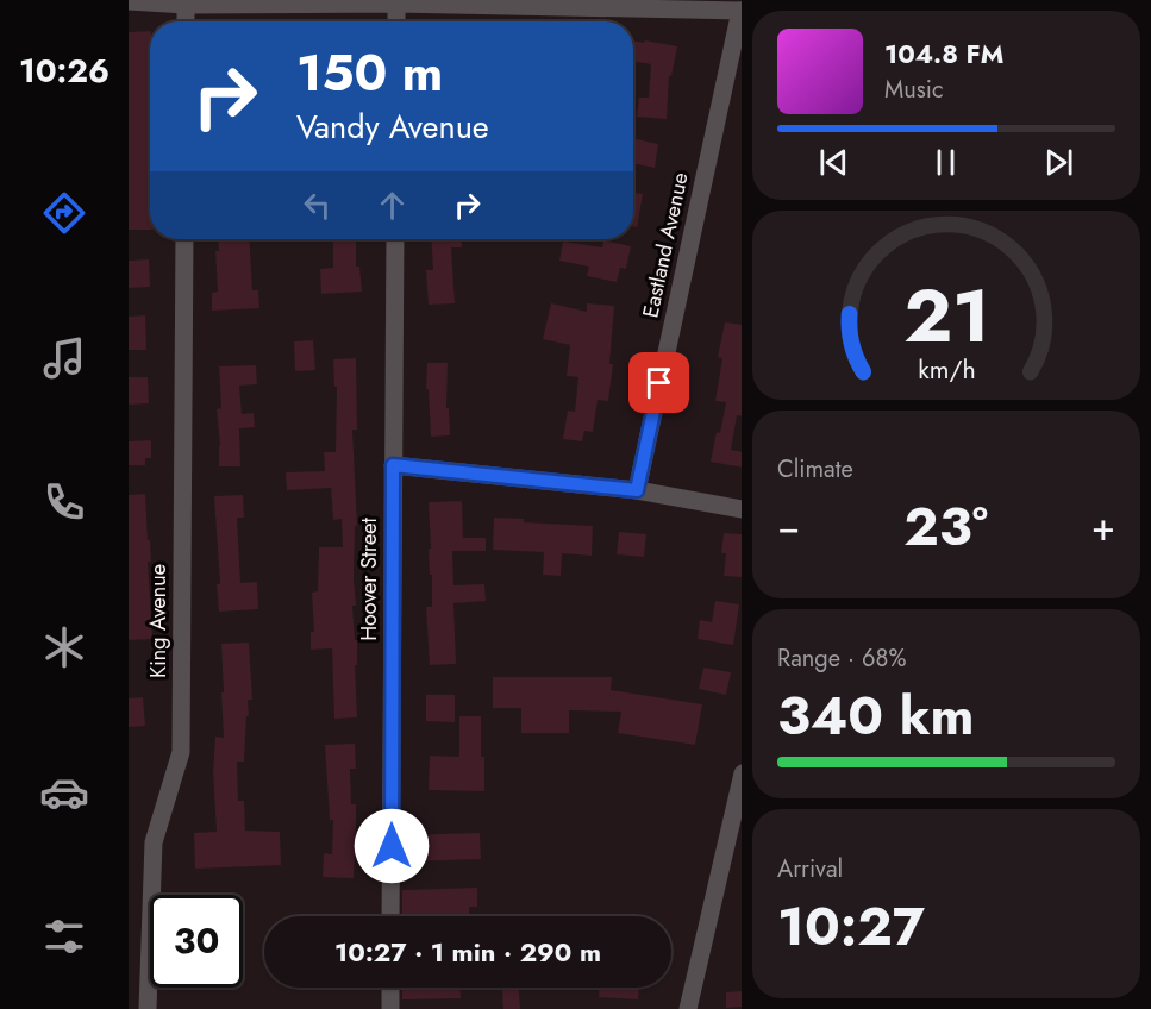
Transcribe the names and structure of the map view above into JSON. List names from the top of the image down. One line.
{"streets":{"street":["Eastland Avenue","Hoover Street","King Avenue"]},"page":{"tabs":"10:26","turn":["150 m","Vandy Avenue"],"song":["104.8 FM","Music"],"tile":["Climate",["Range · 68%","340 km"],["Arrival","10:27"]],"heat":["−","23°","+"],"limit":"30","trip":"10:27 · 1 min · 290 m","gauge":["21","km/h"]}}
